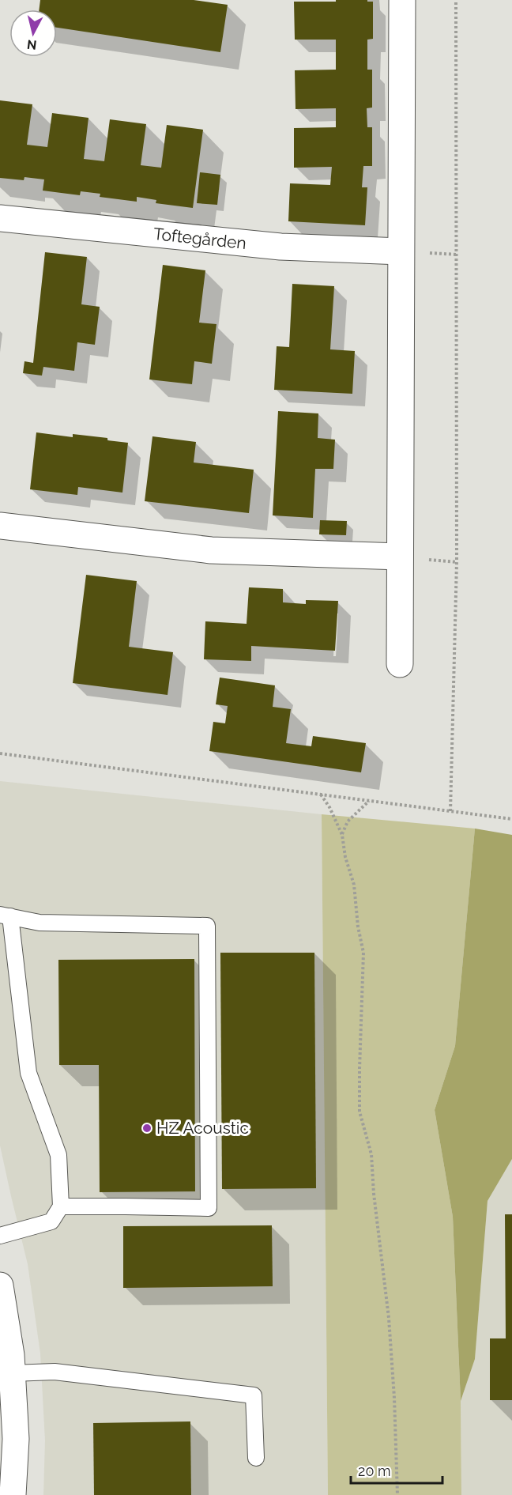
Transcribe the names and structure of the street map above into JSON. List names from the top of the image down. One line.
{"streets":{"street":["Toftegården"]},"places":["HZ Acoustic"],"scale_bar":"20 m","north":"bottom"}
